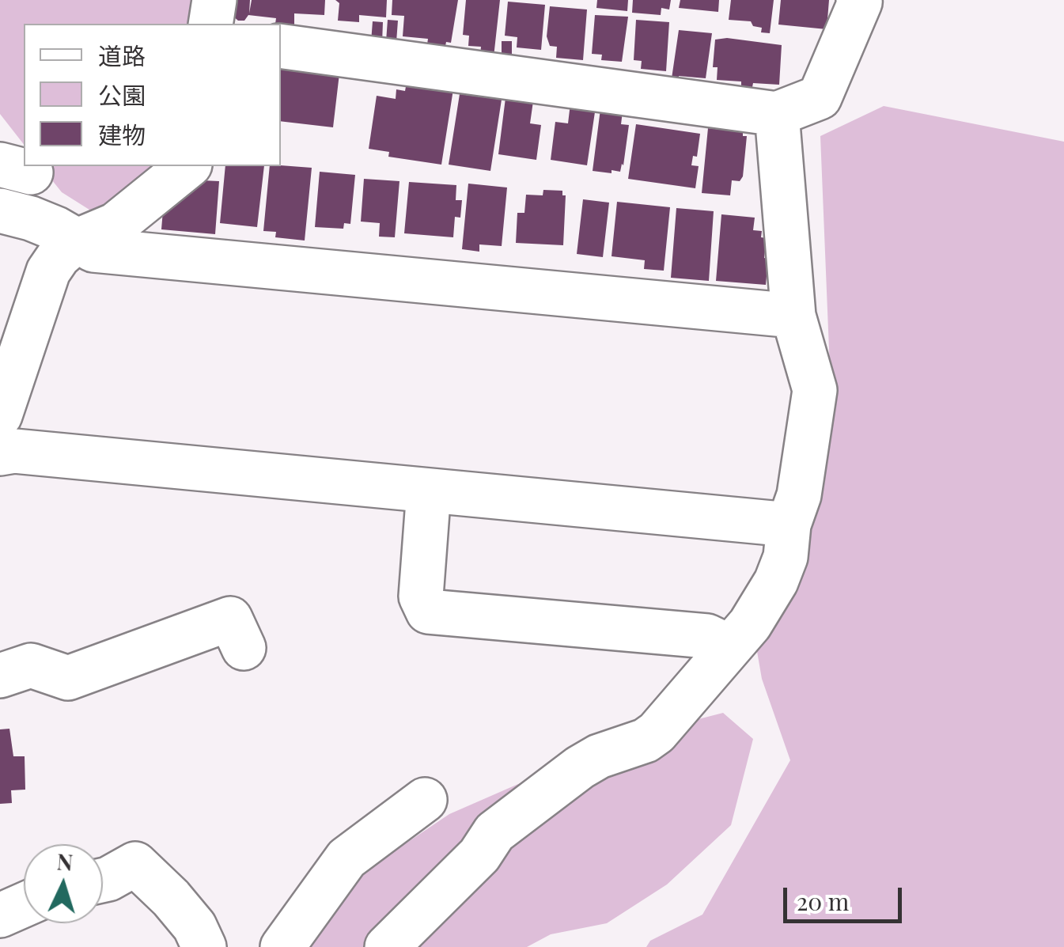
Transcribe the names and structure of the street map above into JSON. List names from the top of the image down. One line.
{"legend":["道路","公園","建物"],"scale_bar":"20 m","north":"top"}
